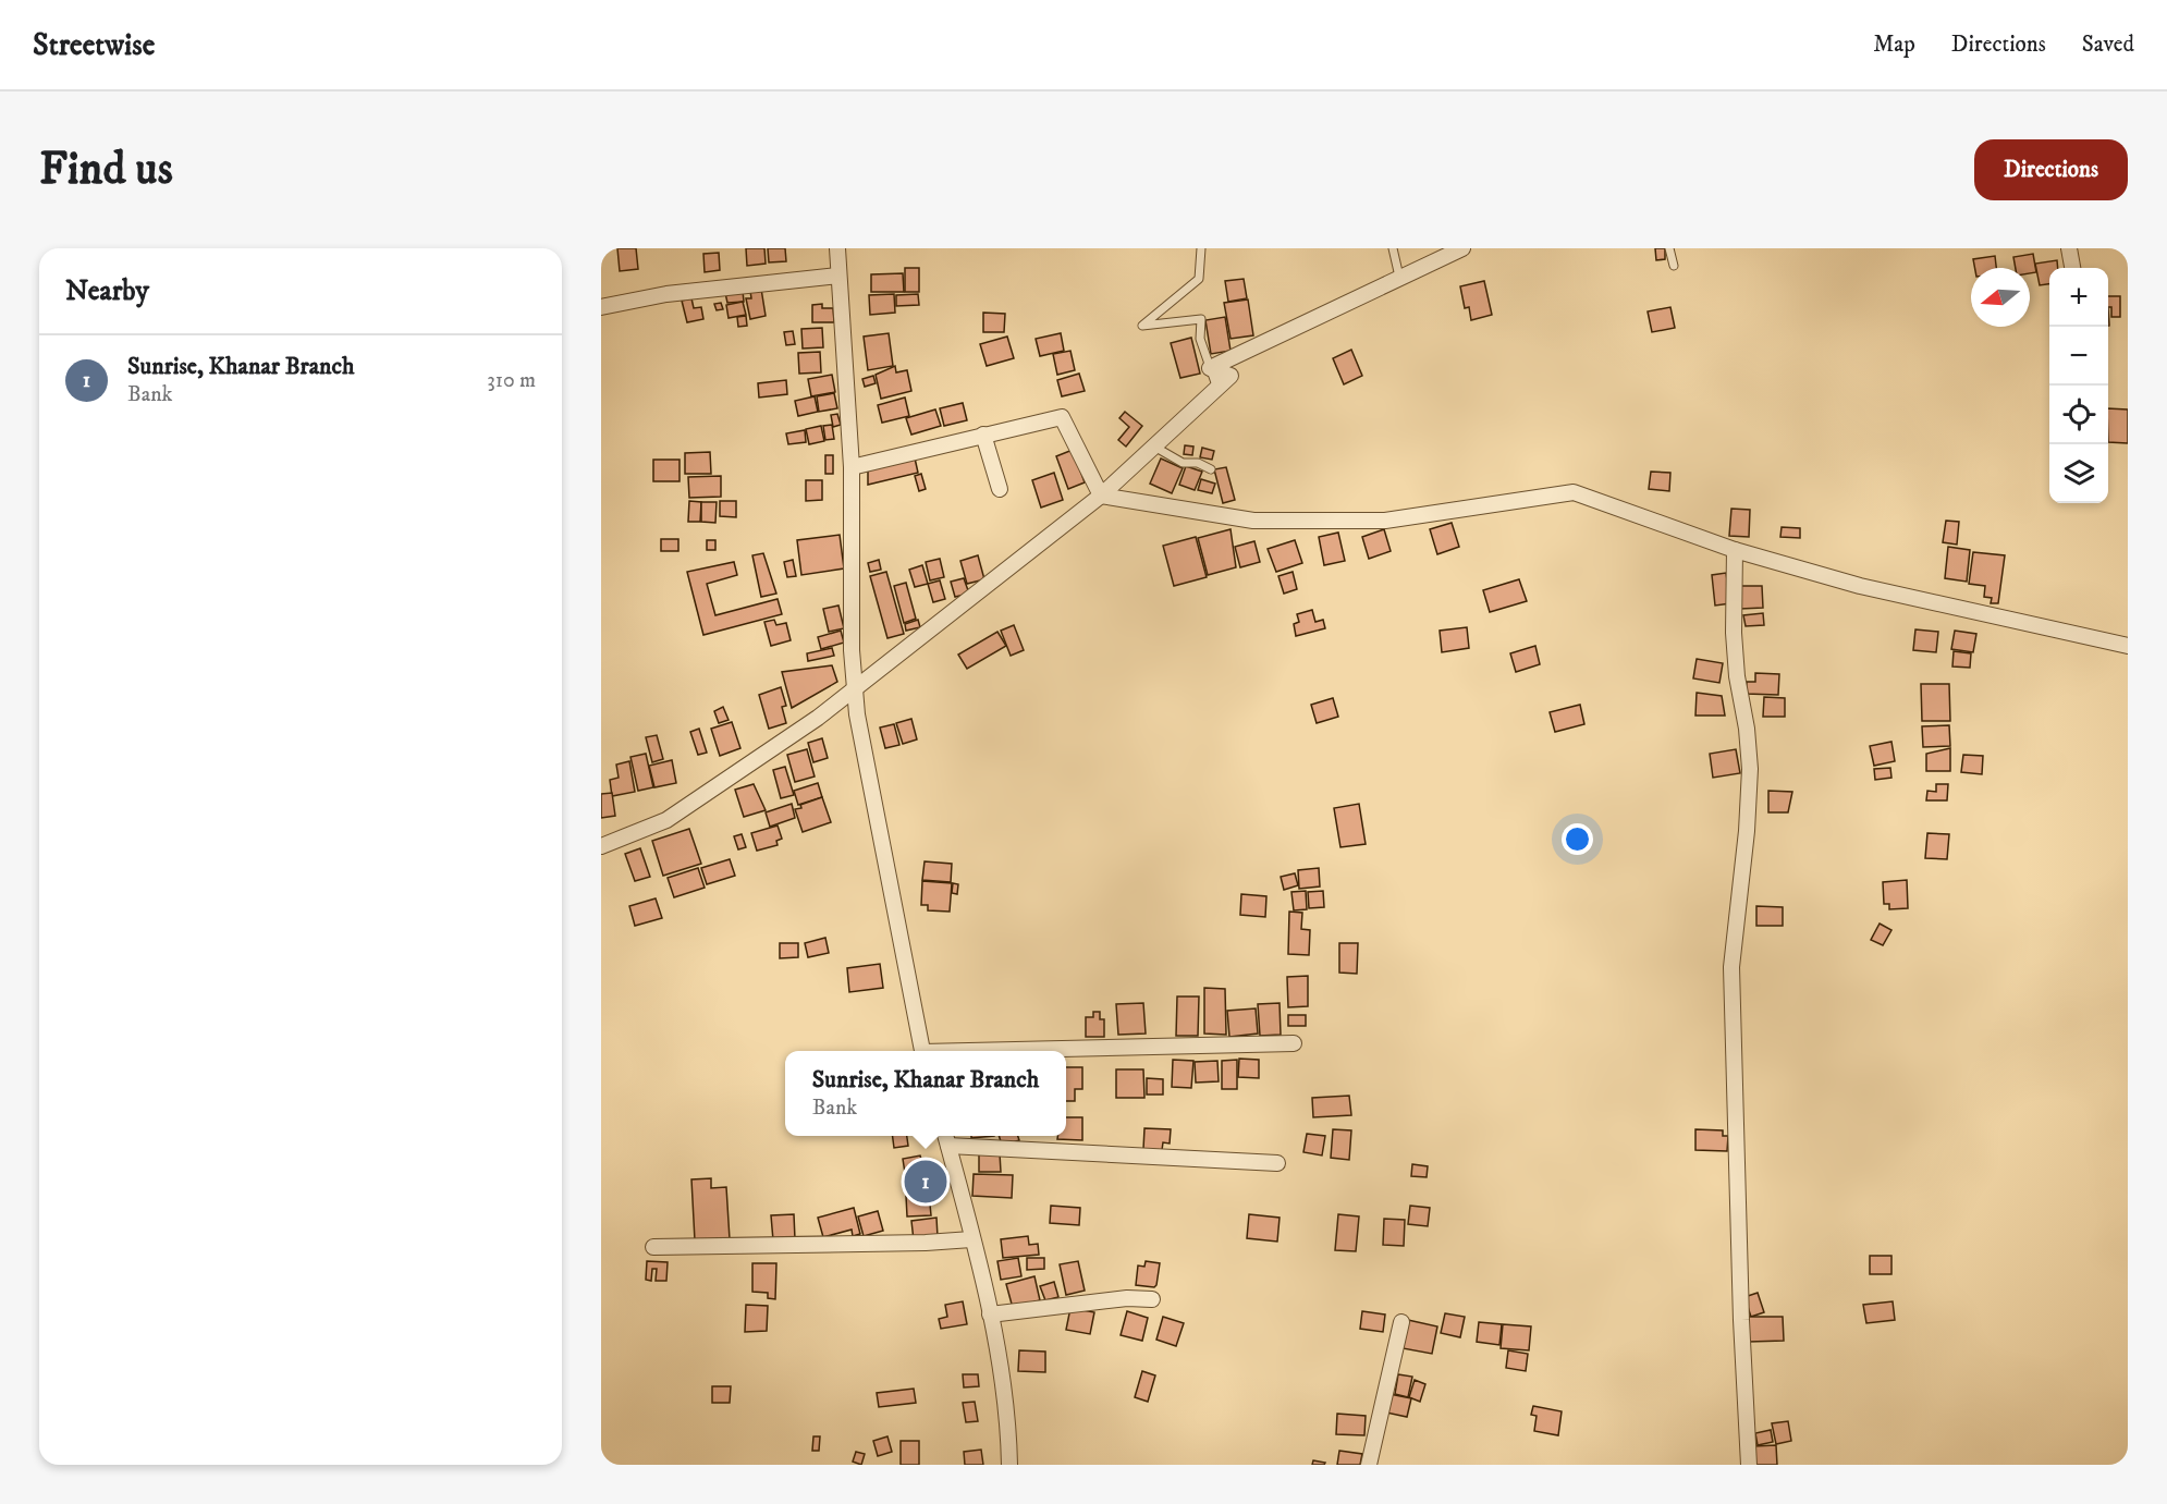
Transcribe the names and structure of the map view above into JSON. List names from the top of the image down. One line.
{"north":"left","page":{"header":"Streetwise","nav":["Map","Directions","Saved"],"buttons":"Directions","title":"Find us","heading":"Nearby","map_buttons":["+","−"],"list":[{"mark":"1","name":"Sunrise, Khanar Branch","note":"Bank","value":"310 m"}],"popup":["Sunrise, Khanar Branch","Bank"],"pins":"1"}}
